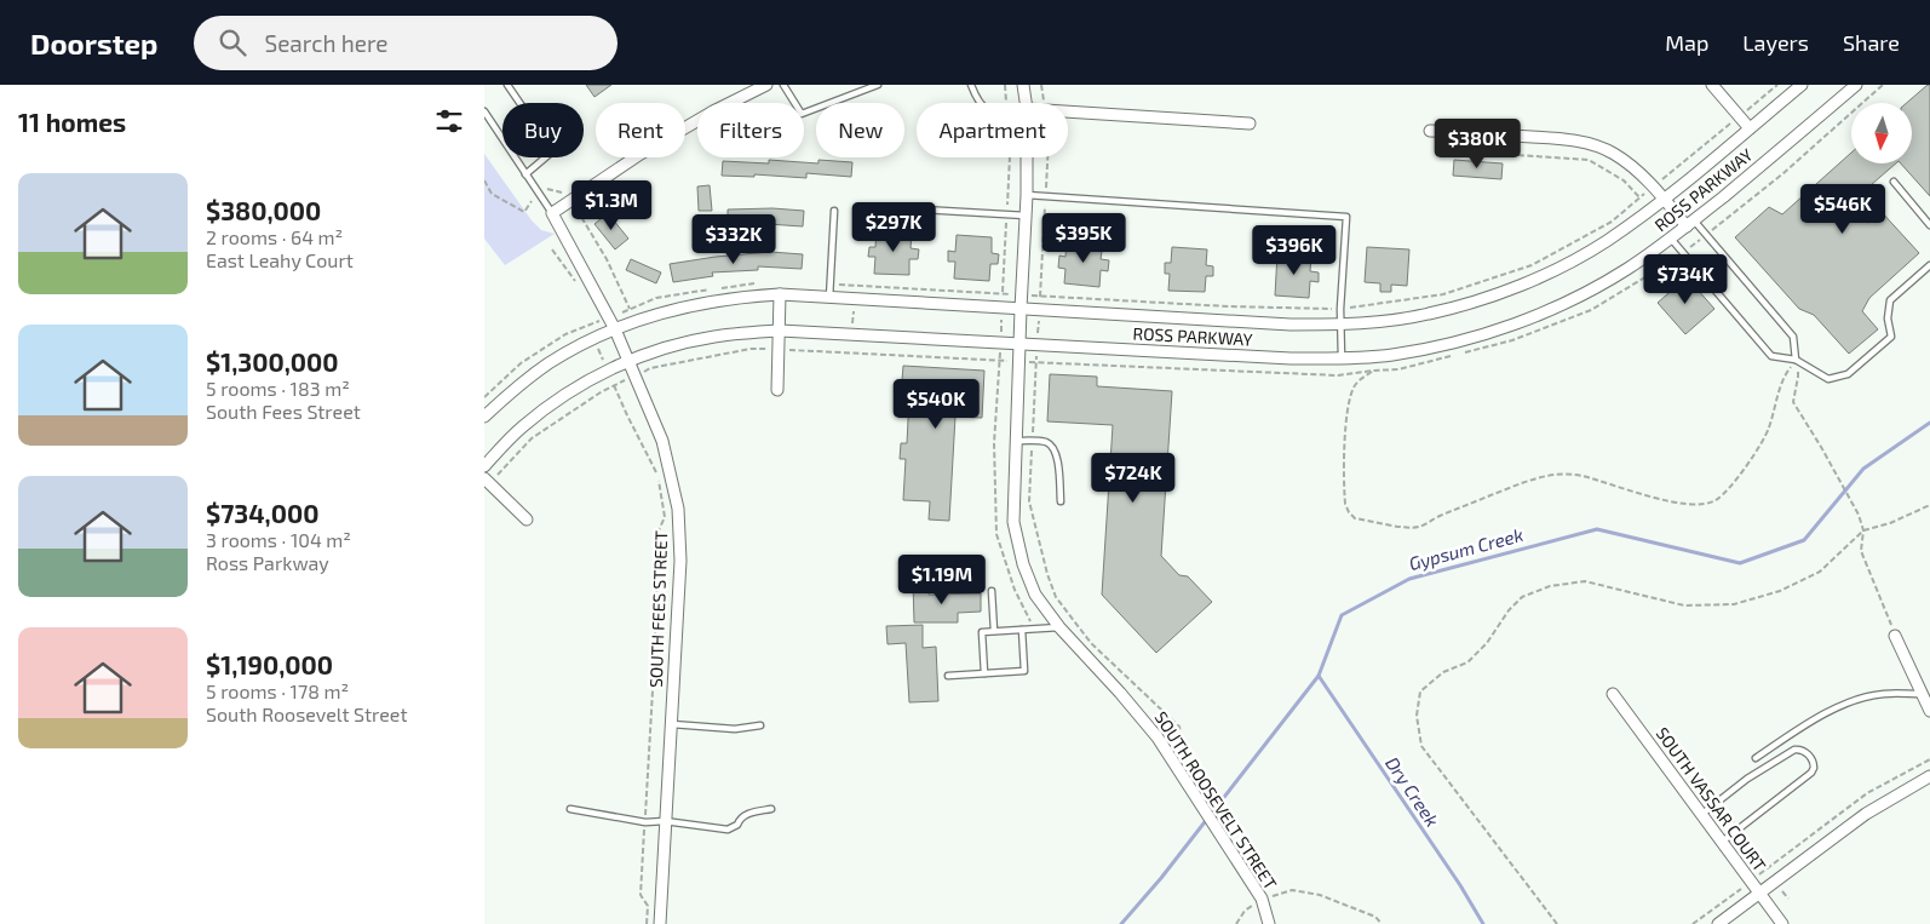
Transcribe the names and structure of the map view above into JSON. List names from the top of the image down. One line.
{"streets":{"street":["ROSS PARKWAY","SOUTH FEES STREET","SOUTH VASSAR COURT","SOUTH ROOSEVELT STREET"]},"crossings":[["ROSS PARKWAY","SOUTH FEES STREET"],["ROSS PARKWAY","SOUTH ROOSEVELT STREET"]],"water":["Gypsum Creek","Dry Creek"],"north":"bottom","page":{"header":"Doorstep","search":"Search here","nav":["Map","Layers","Share"],"heading":"11 homes","chip":["Buy","Rent","Filters","New","Apartment"],"price":["$380K","$1.3M","$546K","$297K","$395K","$332K","$396K","$734K","$540K","$724K","$1.19M"],"list":[{"name":"$380,000","note":"2 rooms · 64 m² · East Leahy Court"},{"name":"$1,300,000","note":"5 rooms · 183 m² · South Fees Street"},{"name":"$734,000","note":"3 rooms · 104 m² · Ross Parkway"},{"name":"$1,190,000","note":"5 rooms · 178 m² · South Roosevelt Street"}]}}
